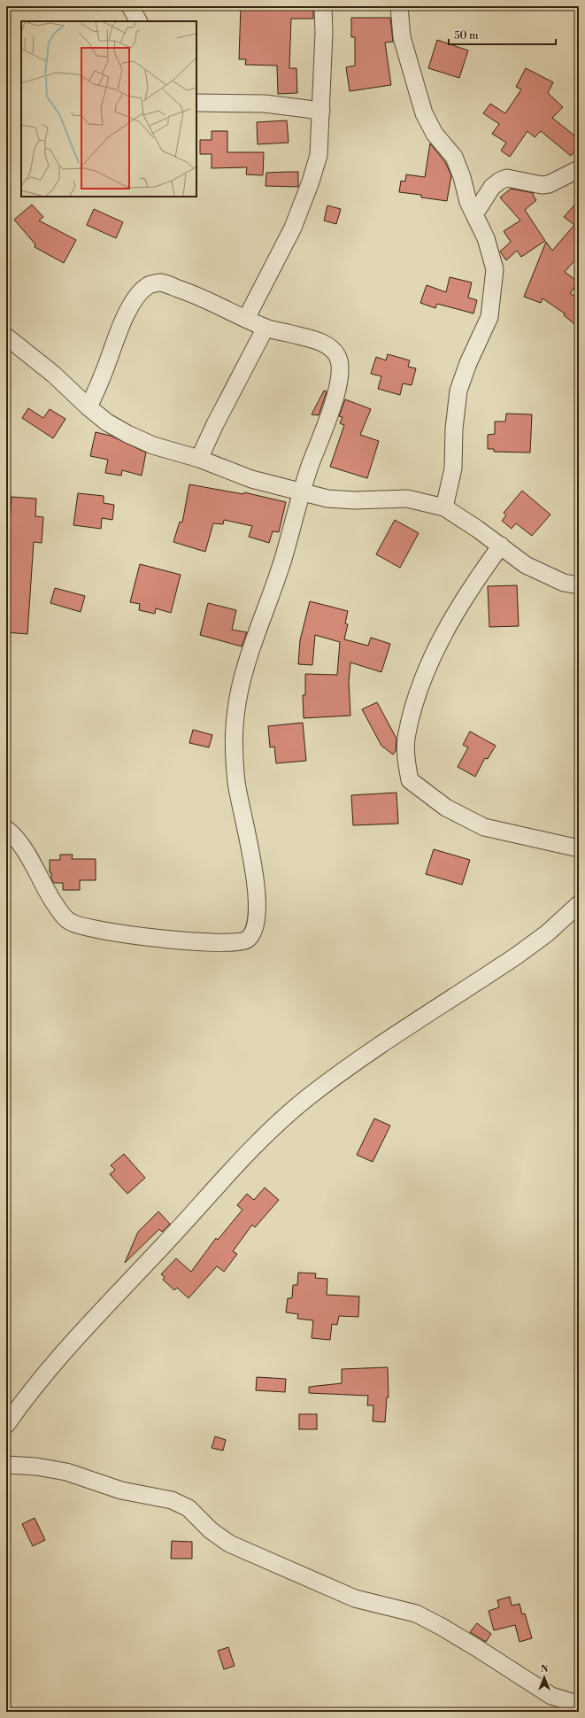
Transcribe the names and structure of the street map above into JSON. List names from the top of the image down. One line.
{"scale_bar":"50 m","north":"top"}
